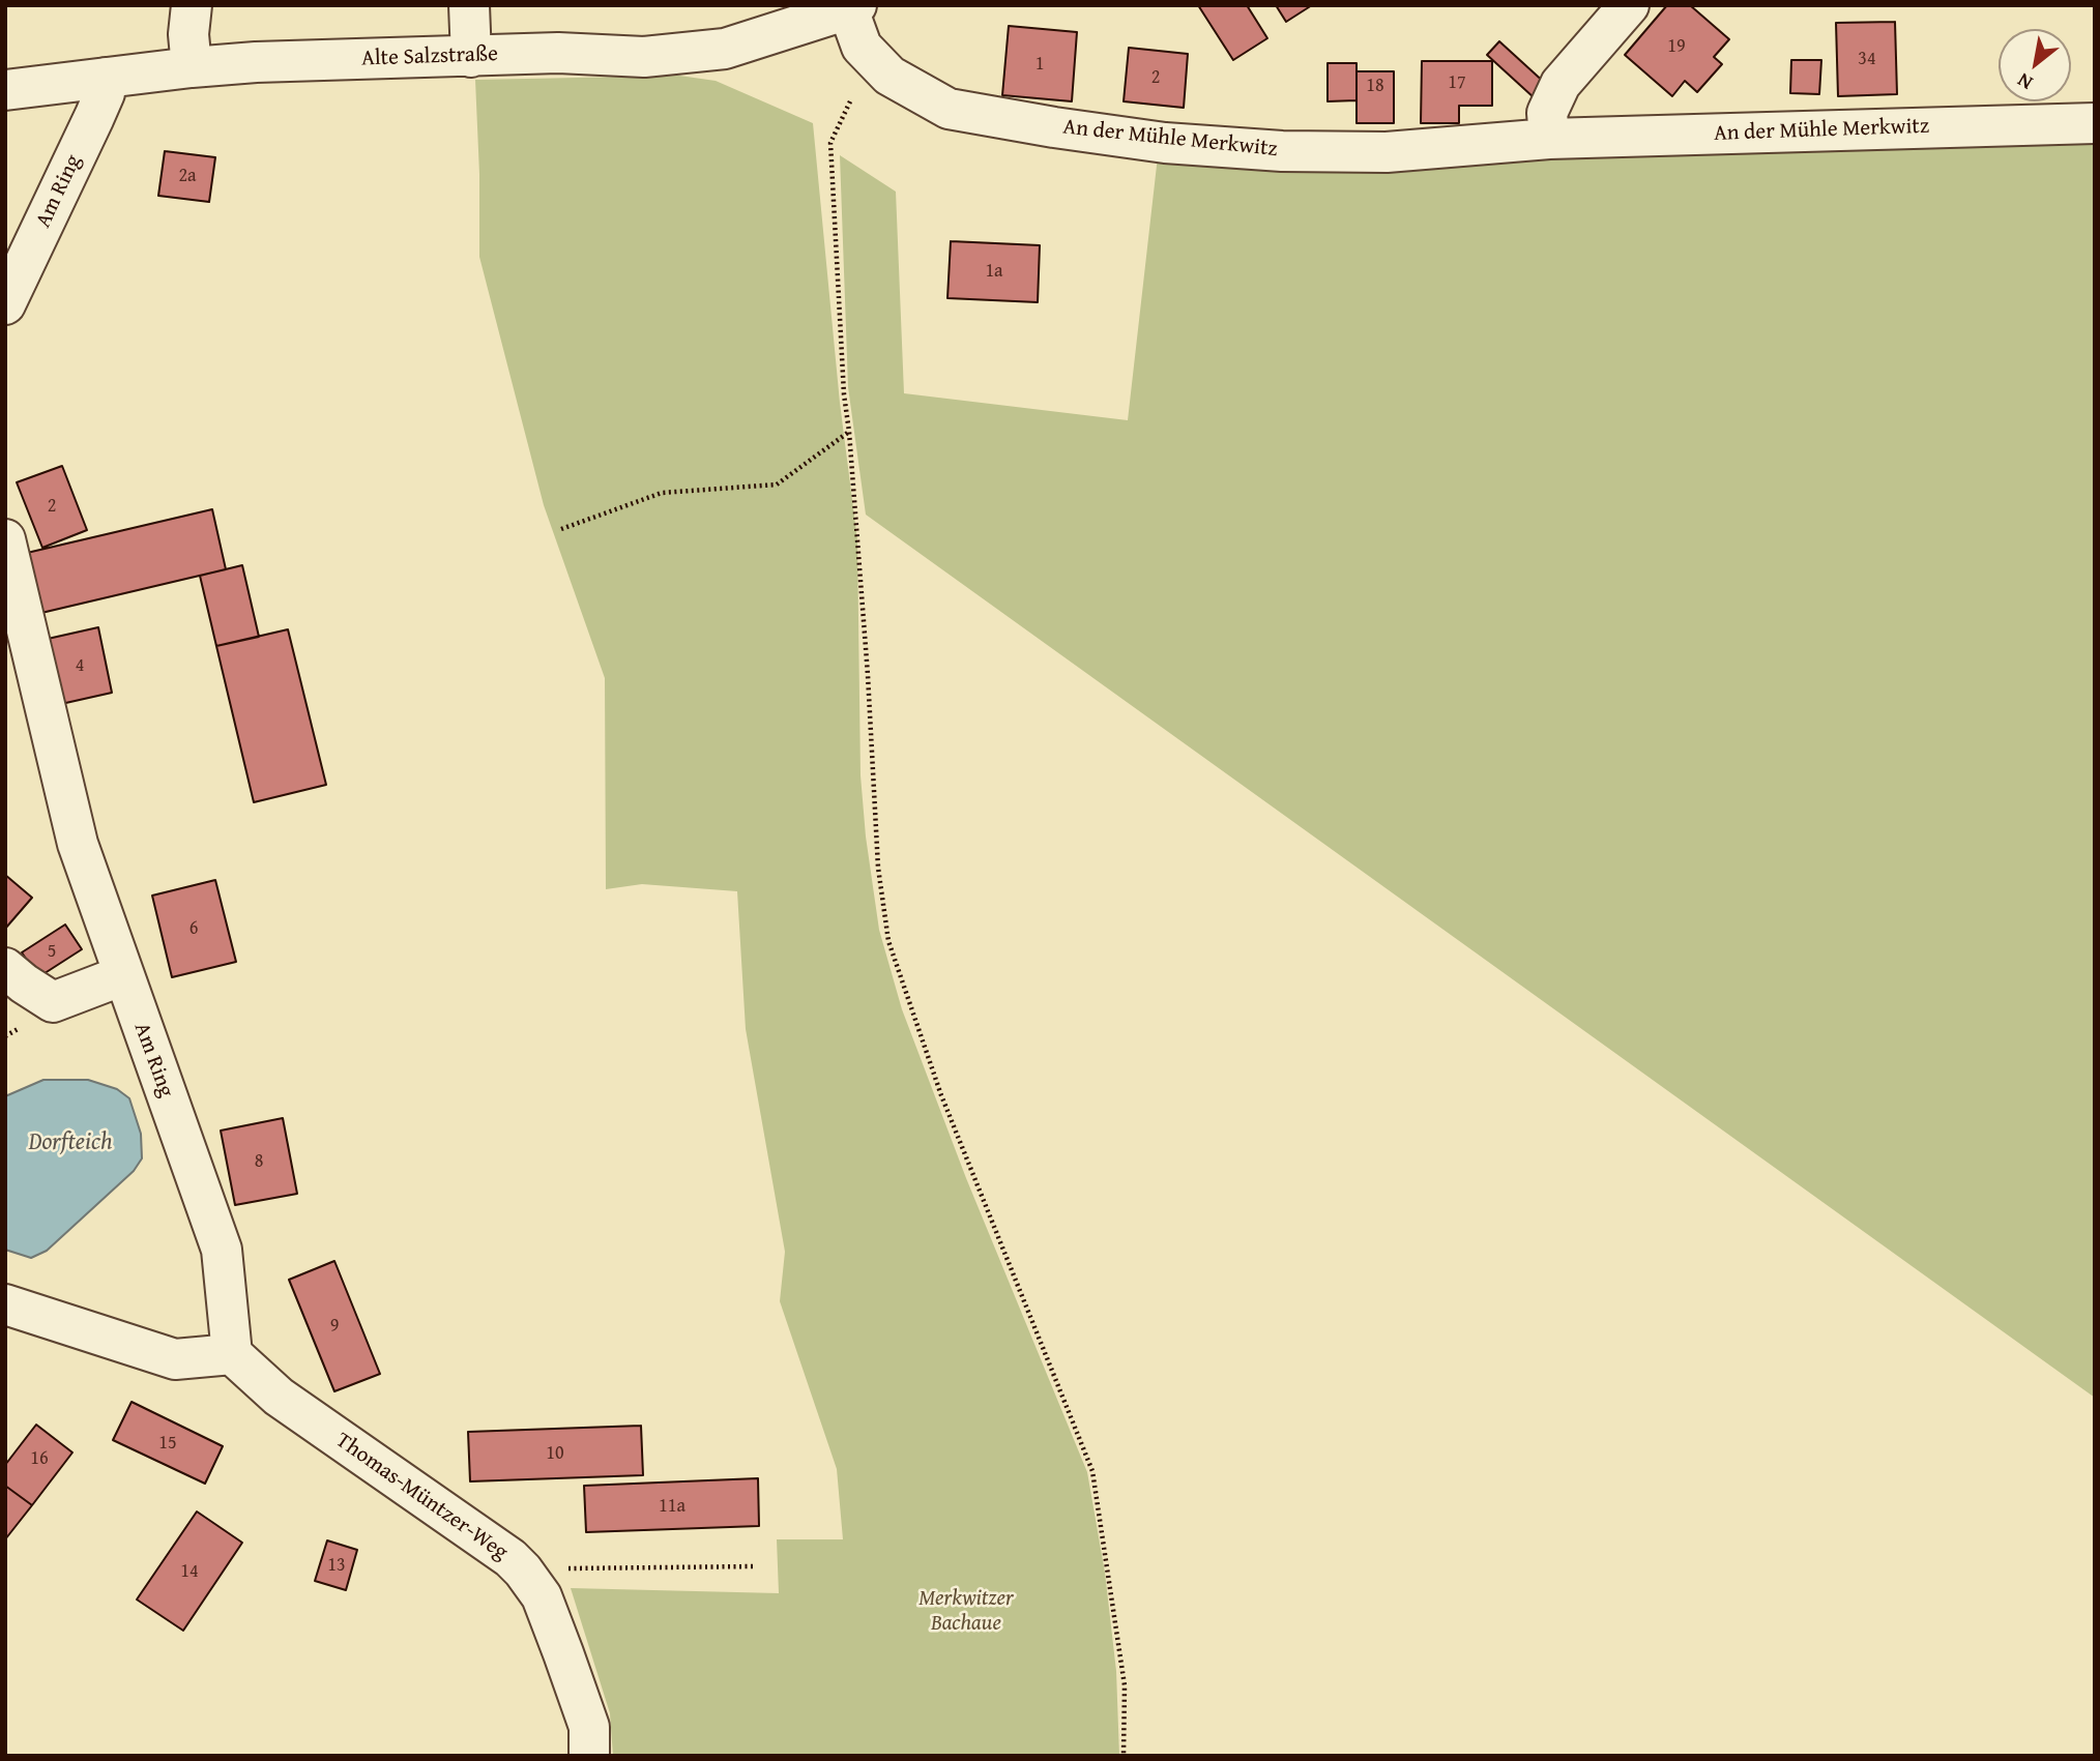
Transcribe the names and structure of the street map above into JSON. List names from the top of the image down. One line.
{"streets":{"street":["Alte Salzstraße","An der Mühle Merkwitz","Am Ring","Thomas-Müntzer-Weg"]},"crossings":[["Alte Salzstraße","An der Mühle Merkwitz"],["Alte Salzstraße","Am Ring"],["Am Ring","Thomas-Müntzer-Weg"]],"water":["Dorfteich"],"parks":["Merkwitzer Bachaue"],"house_numbers":["19","34","1","2","17","18","2a","1a","2","4","6","5","8","9","15","10","16","11a","13","14"],"north":"bottom left"}
